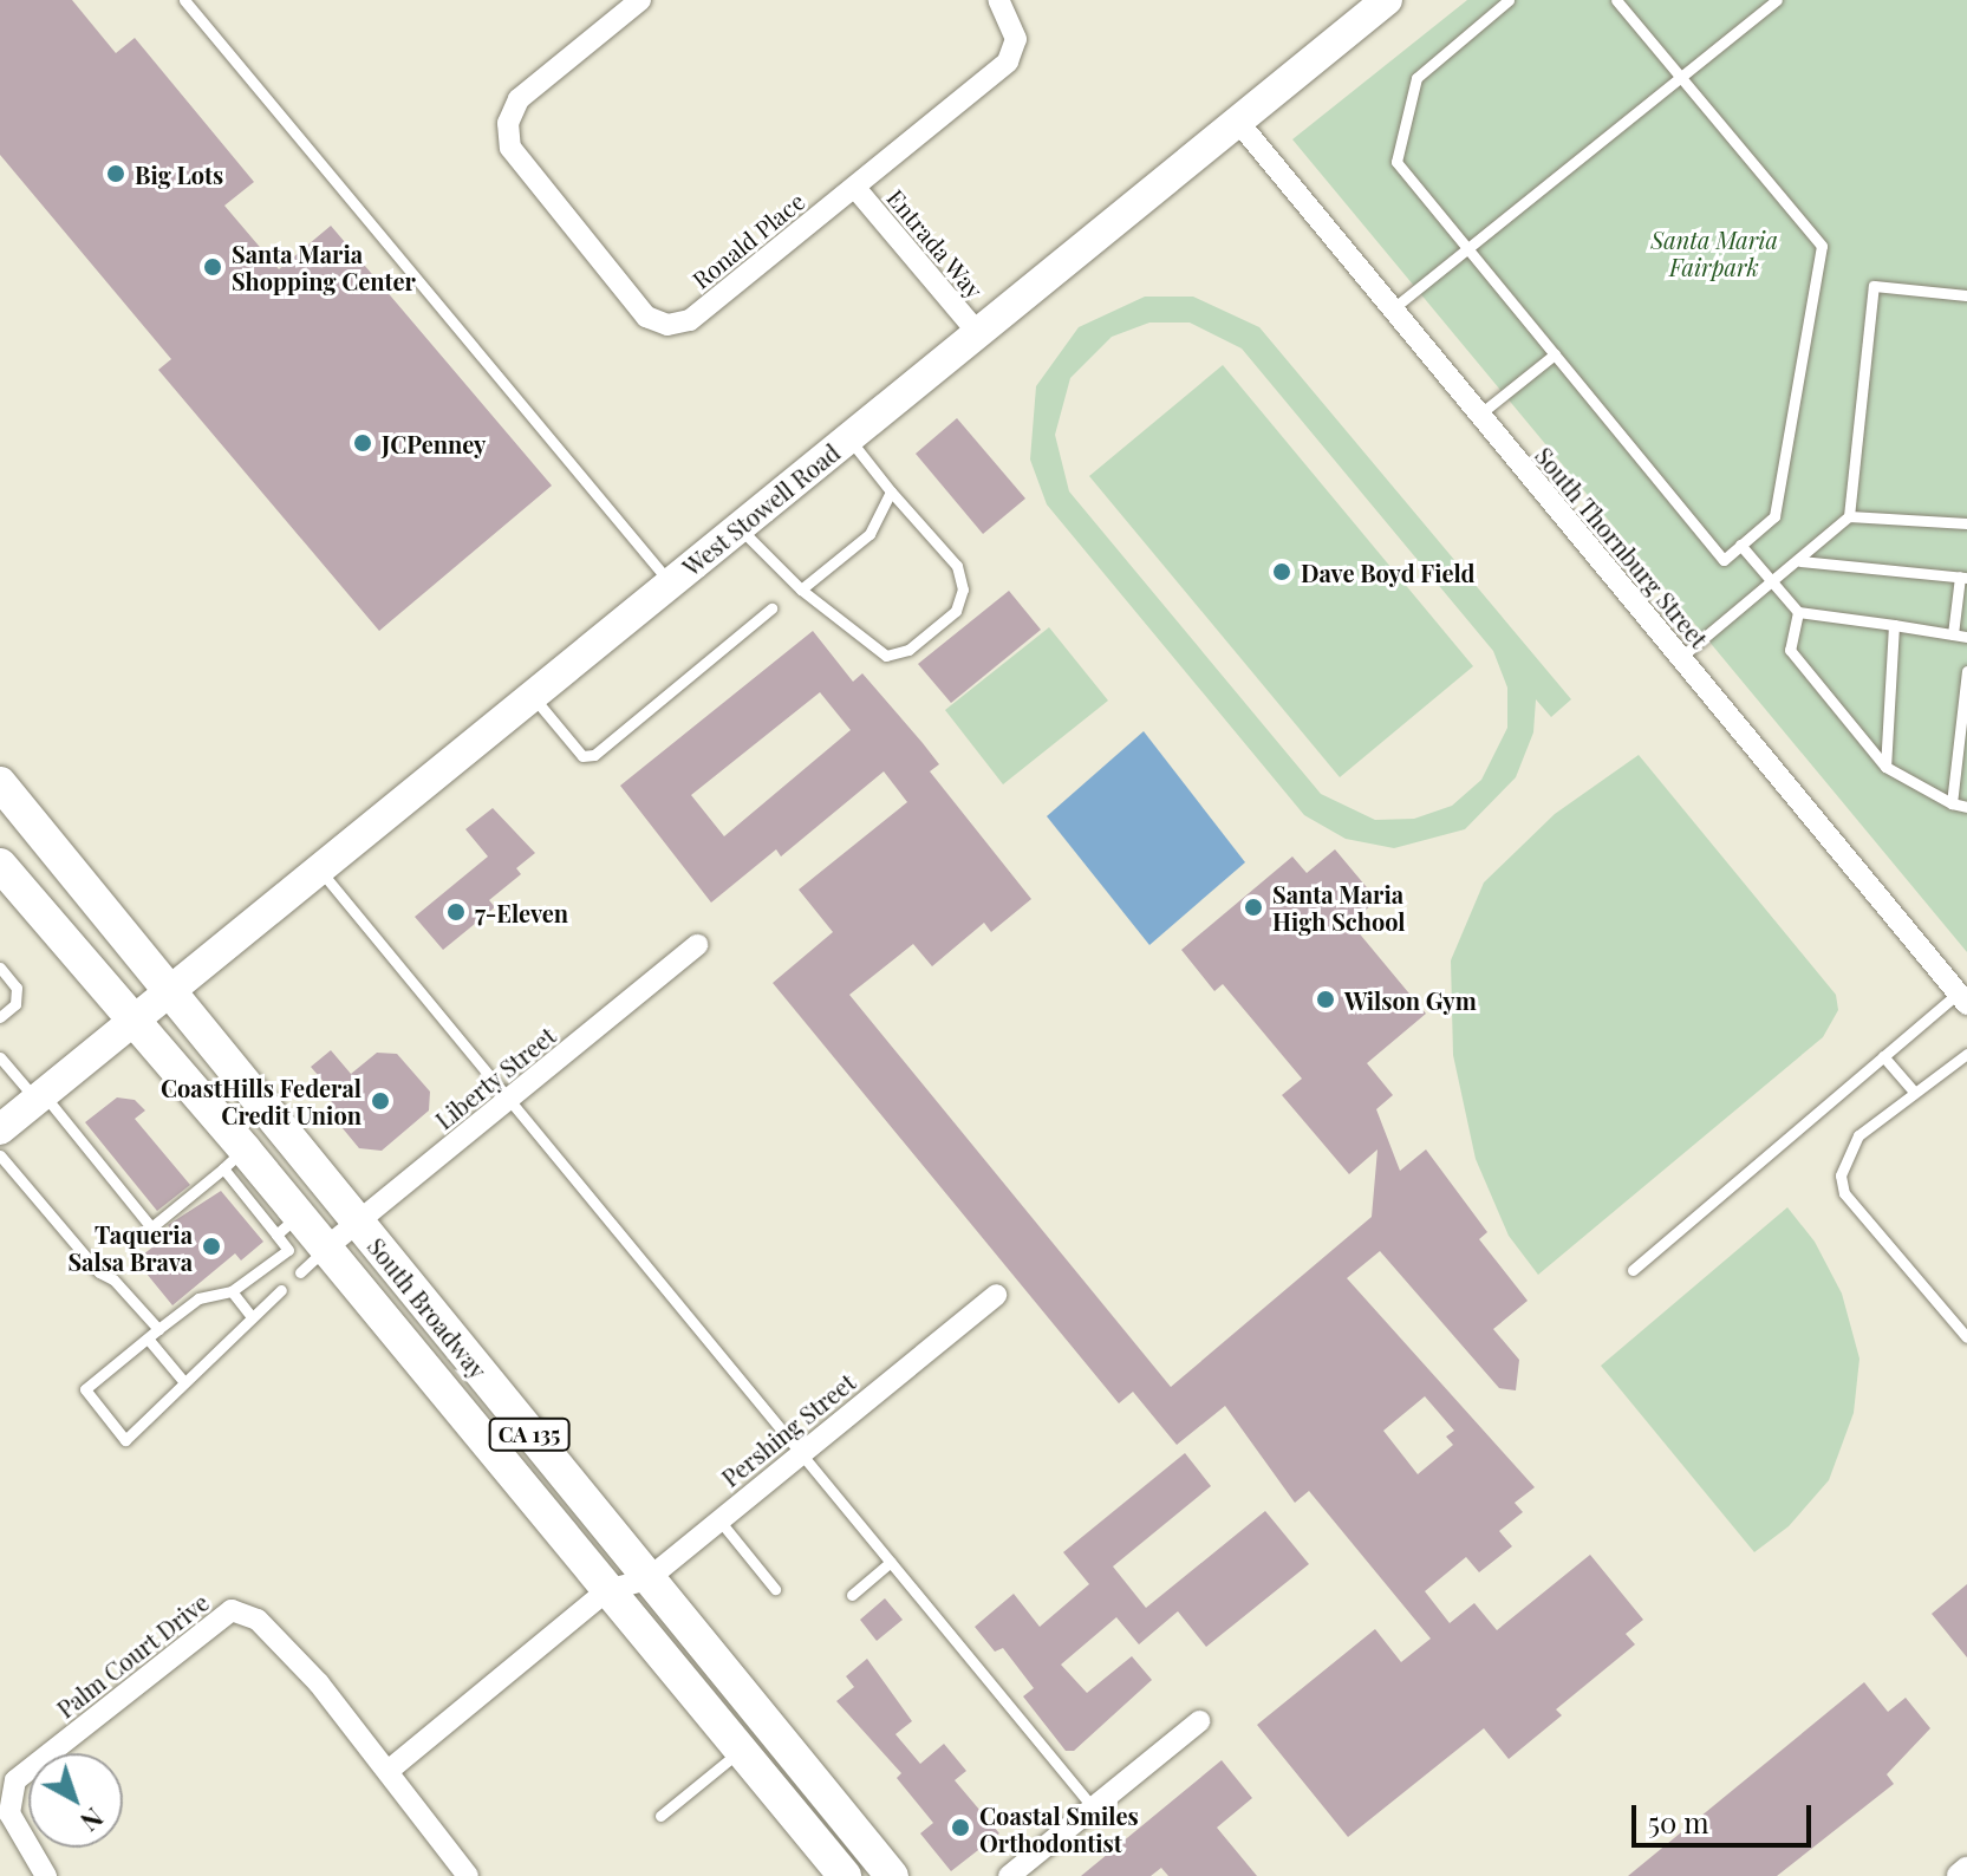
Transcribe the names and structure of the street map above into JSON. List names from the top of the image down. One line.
{"streets":{"main road":["West Stowell Road","South Broadway","CA 135"],"street":["Ronald Place","Entrada Way","South Thornburg Street","Liberty Street","Pershing Street","Palm Court Drive"]},"crossings":[["Ronald Place","Entrada Way"],["Entrada Way","West Stowell Road"],["West Stowell Road","South Thornburg Street"],["West Stowell Road","South Broadway"],["Liberty Street","South Broadway"],["South Broadway","Pershing Street"]],"parks":["Santa Maria Fairpark"],"places":["Big Lots","Santa Maria Shopping Center","JCPenney","Dave Boyd Field","Santa Maria High School","7-Eleven","Wilson Gym","CoastHills Federal Credit Union","Taqueria Salsa Brava","Coastal Smiles Orthodontist"],"scale_bar":"50 m","north":"bottom right"}
